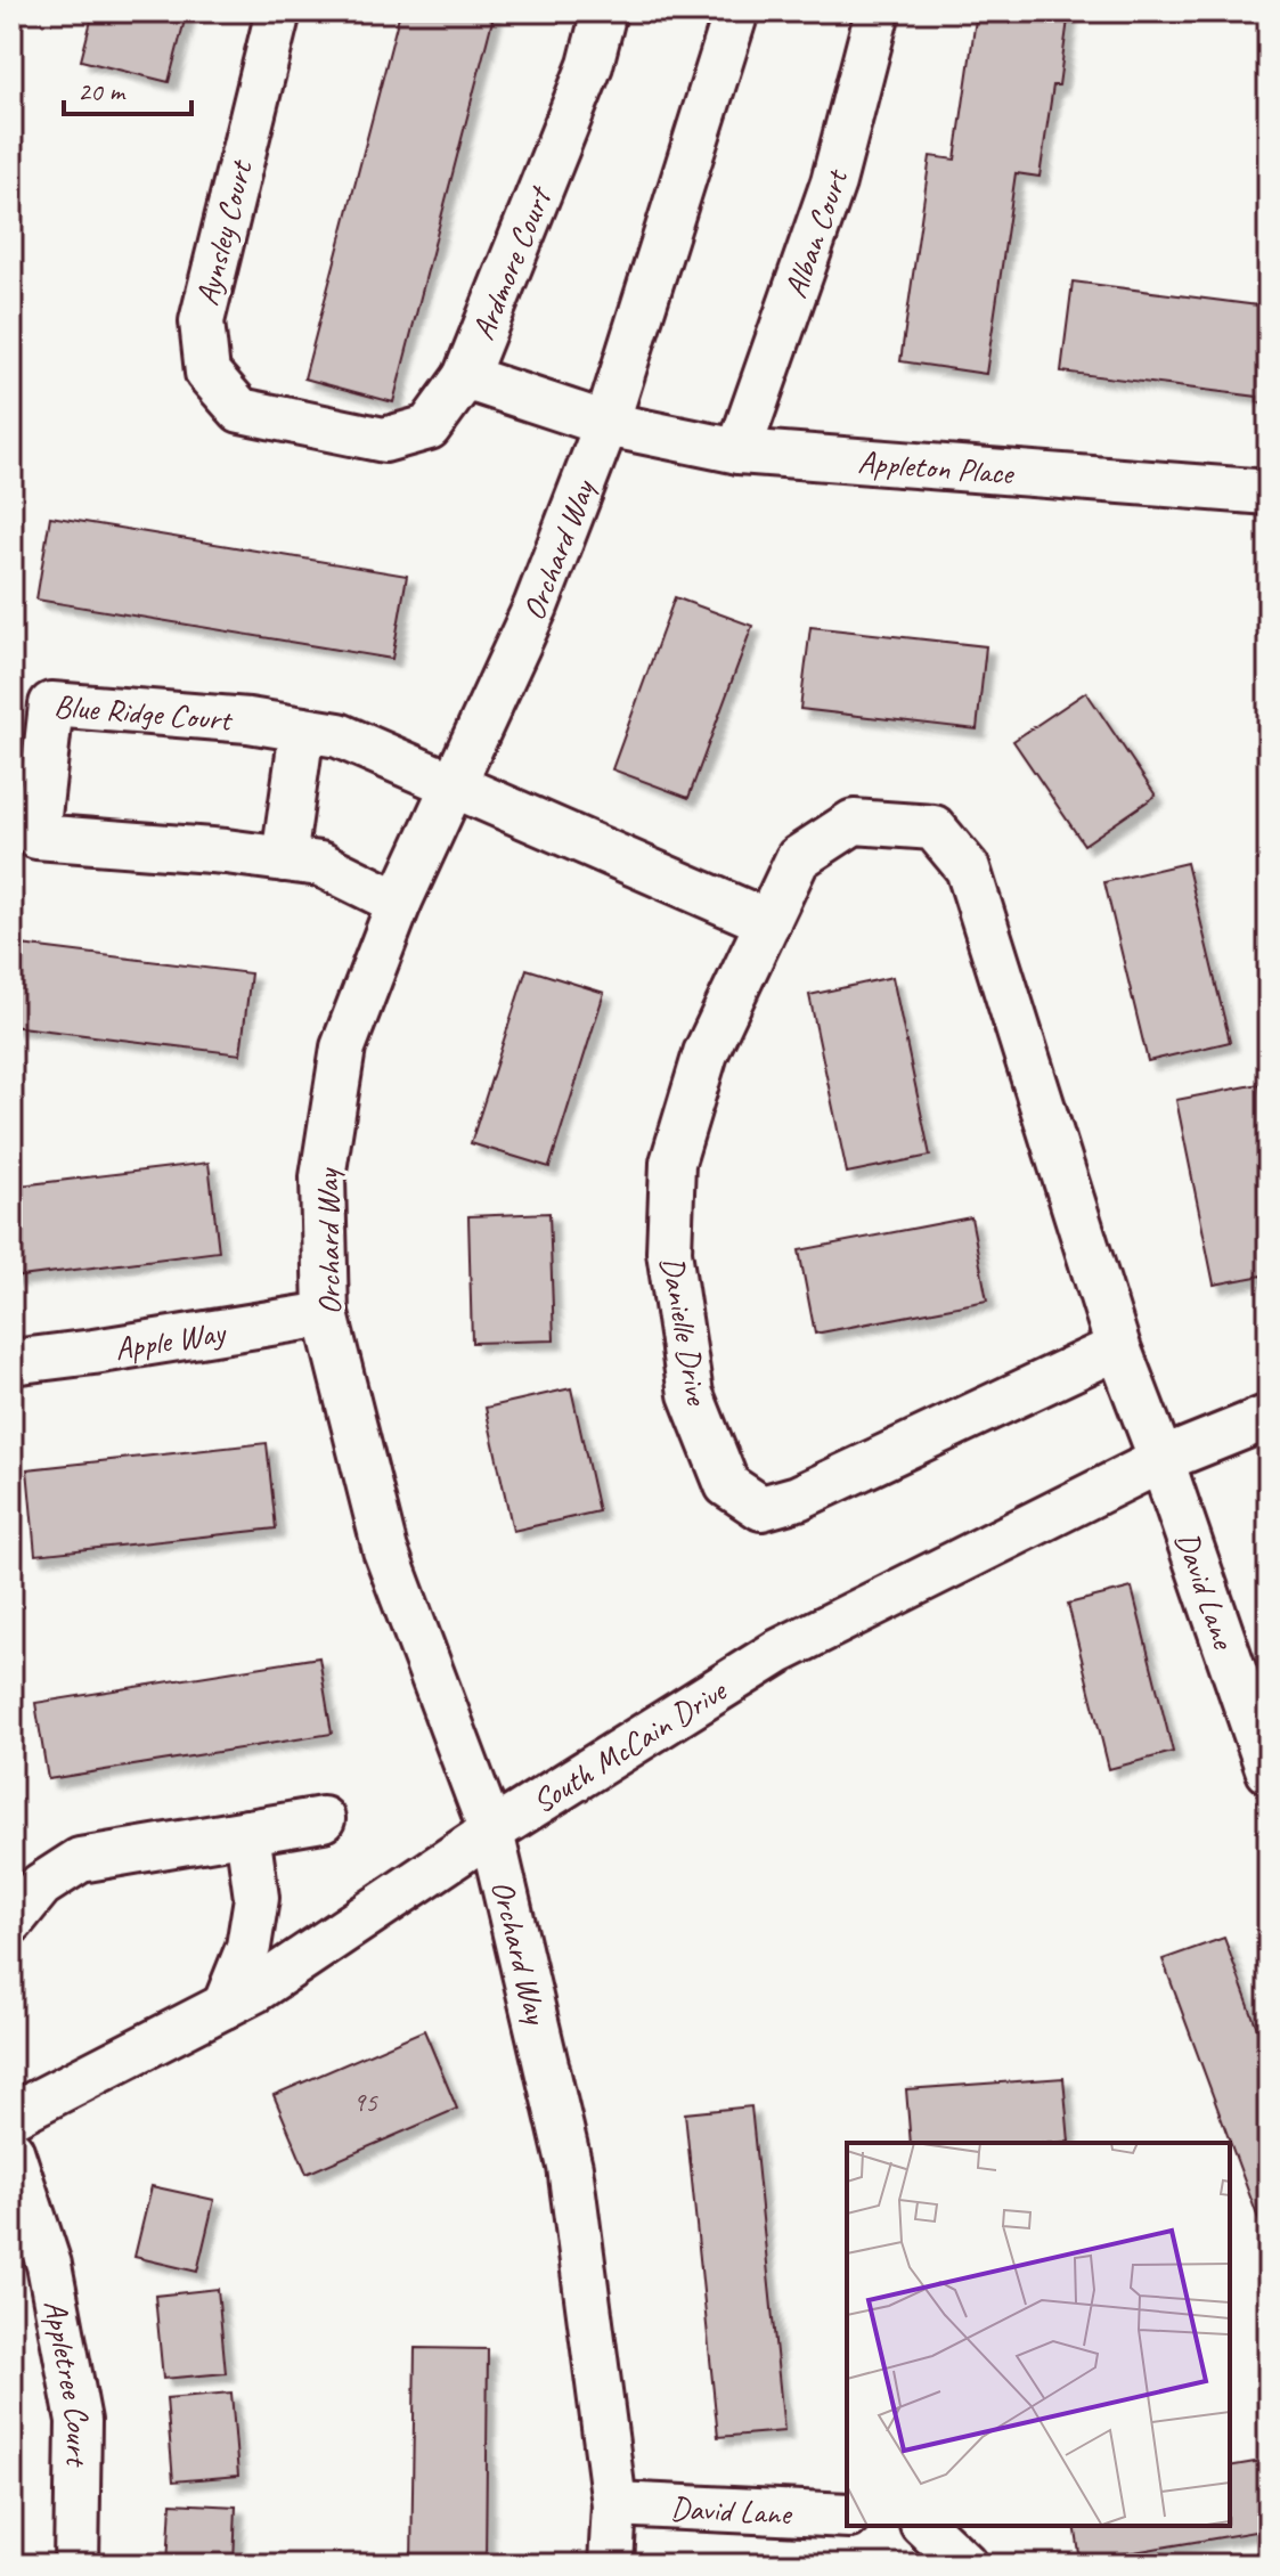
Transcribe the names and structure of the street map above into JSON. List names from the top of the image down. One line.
{"streets":{"street":["Aynsley Court","Alban Court","Ardmore Court","Appleton Place","Orchard Way","Blue Ridge Court","Danielle Drive","Apple Way","David Lane","South McCain Drive","Appletree Court"]},"crossings":[["Aynsley Court","Ardmore Court"],["Alban Court","Appleton Place"],["Ardmore Court","Appleton Place"],["Ardmore Court","Orchard Way"],["Appleton Place","Orchard Way"],["Orchard Way","Blue Ridge Court"],["Orchard Way","Apple Way"],["Orchard Way","David Lane"],["Orchard Way","South McCain Drive"],["Danielle Drive","David Lane"],["Danielle Drive","South McCain Drive"],["David Lane","South McCain Drive"]],"house_numbers":["95"],"scale_bar":"20 m"}
